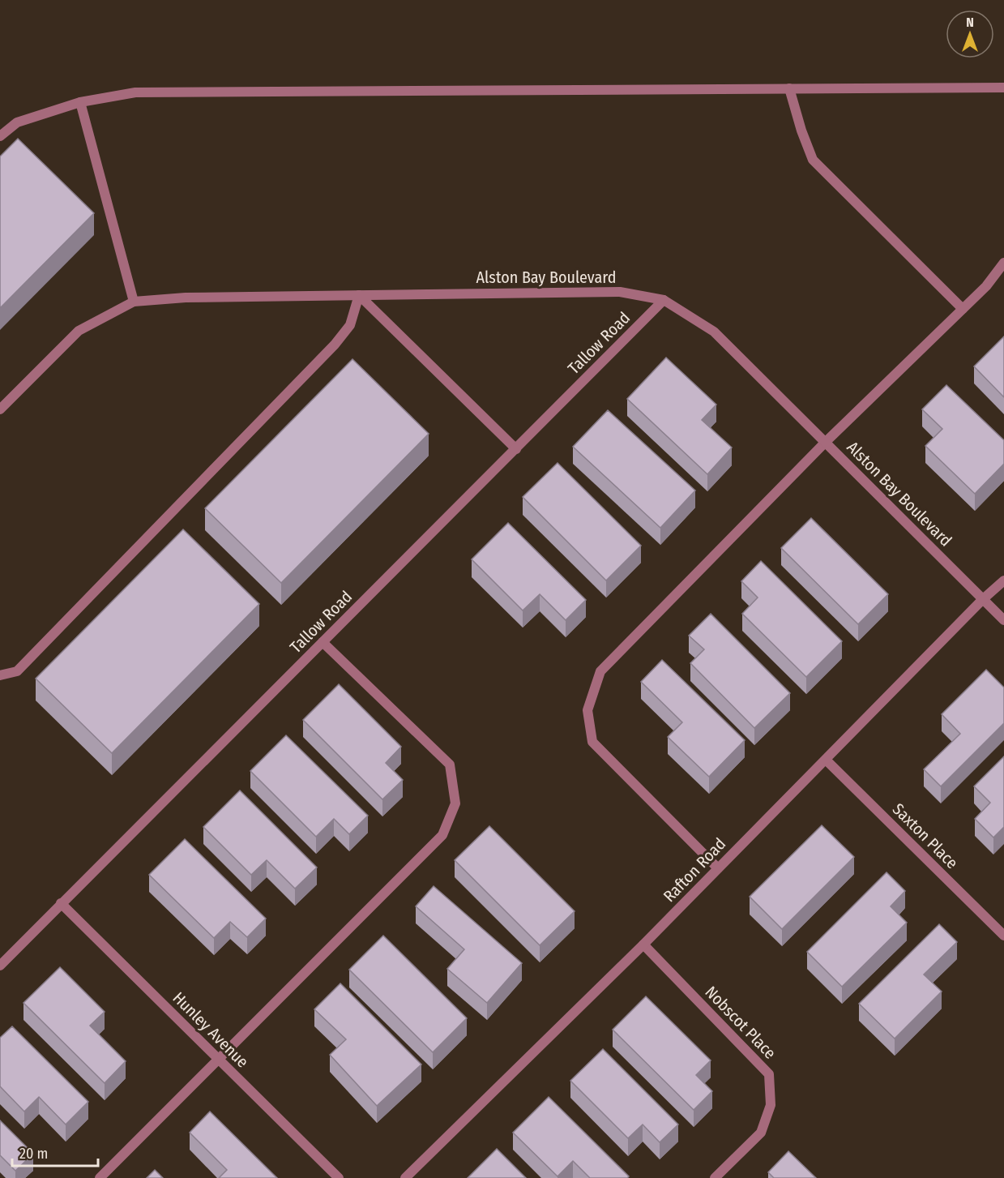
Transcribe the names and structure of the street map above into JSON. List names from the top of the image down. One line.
{"streets":{"street":["Alston Bay Boulevard","Tallow Road","Saxton Place","Rafton Road","Nobscot Place","Hunley Avenue"]},"crossings":[["Alston Bay Boulevard","Tallow Road"],["Alston Bay Boulevard","Rafton Road"],["Tallow Road","Hunley Avenue"],["Saxton Place","Rafton Road"],["Rafton Road","Nobscot Place"]],"scale_bar":"20 m","north":"top"}
